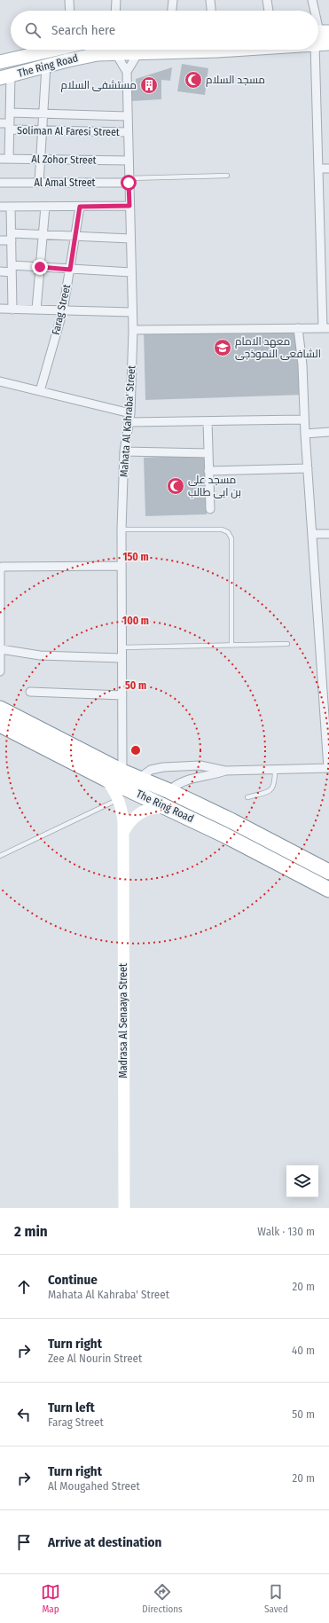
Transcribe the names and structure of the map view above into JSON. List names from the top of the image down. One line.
{"streets":{"highway":["The Ring Road"],"street":["Soliman Al Faresi Street","Al Zohor Street","Al Amal Street","Farag Street","Mahata Al Kahraba' Street","Madrasa Al Senaaya Street"]},"crossings":[["The Ring Road","Mahata Al Kahraba' Street"],["The Ring Road","Madrasa Al Senaaya Street"],["Soliman Al Faresi Street","Mahata Al Kahraba' Street"],["Al Zohor Street","Mahata Al Kahraba' Street"],["Al Amal Street","Mahata Al Kahraba' Street"]],"places":{"mosque":["مسجد السلام","مسجد على بن ابى طالب"],"building":["مستشفى السلام"],"school or university":["معهد الامام الشافعى النموذجى"]},"page":{"search":"Search here","heading":["2 min","Walk · 130 m"],"list":[["Continue","Mahata Al Kahraba' Street","20 m"],["Turn right","Zee Al Nourin Street","40 m"],["Turn left","Farag Street","50 m"],["Turn right","Al Mougahed Street","20 m"],"Arrive at destination"],"nav":["Map","Directions","Saved"]},"rings":["150 m","100 m","50 m"]}
